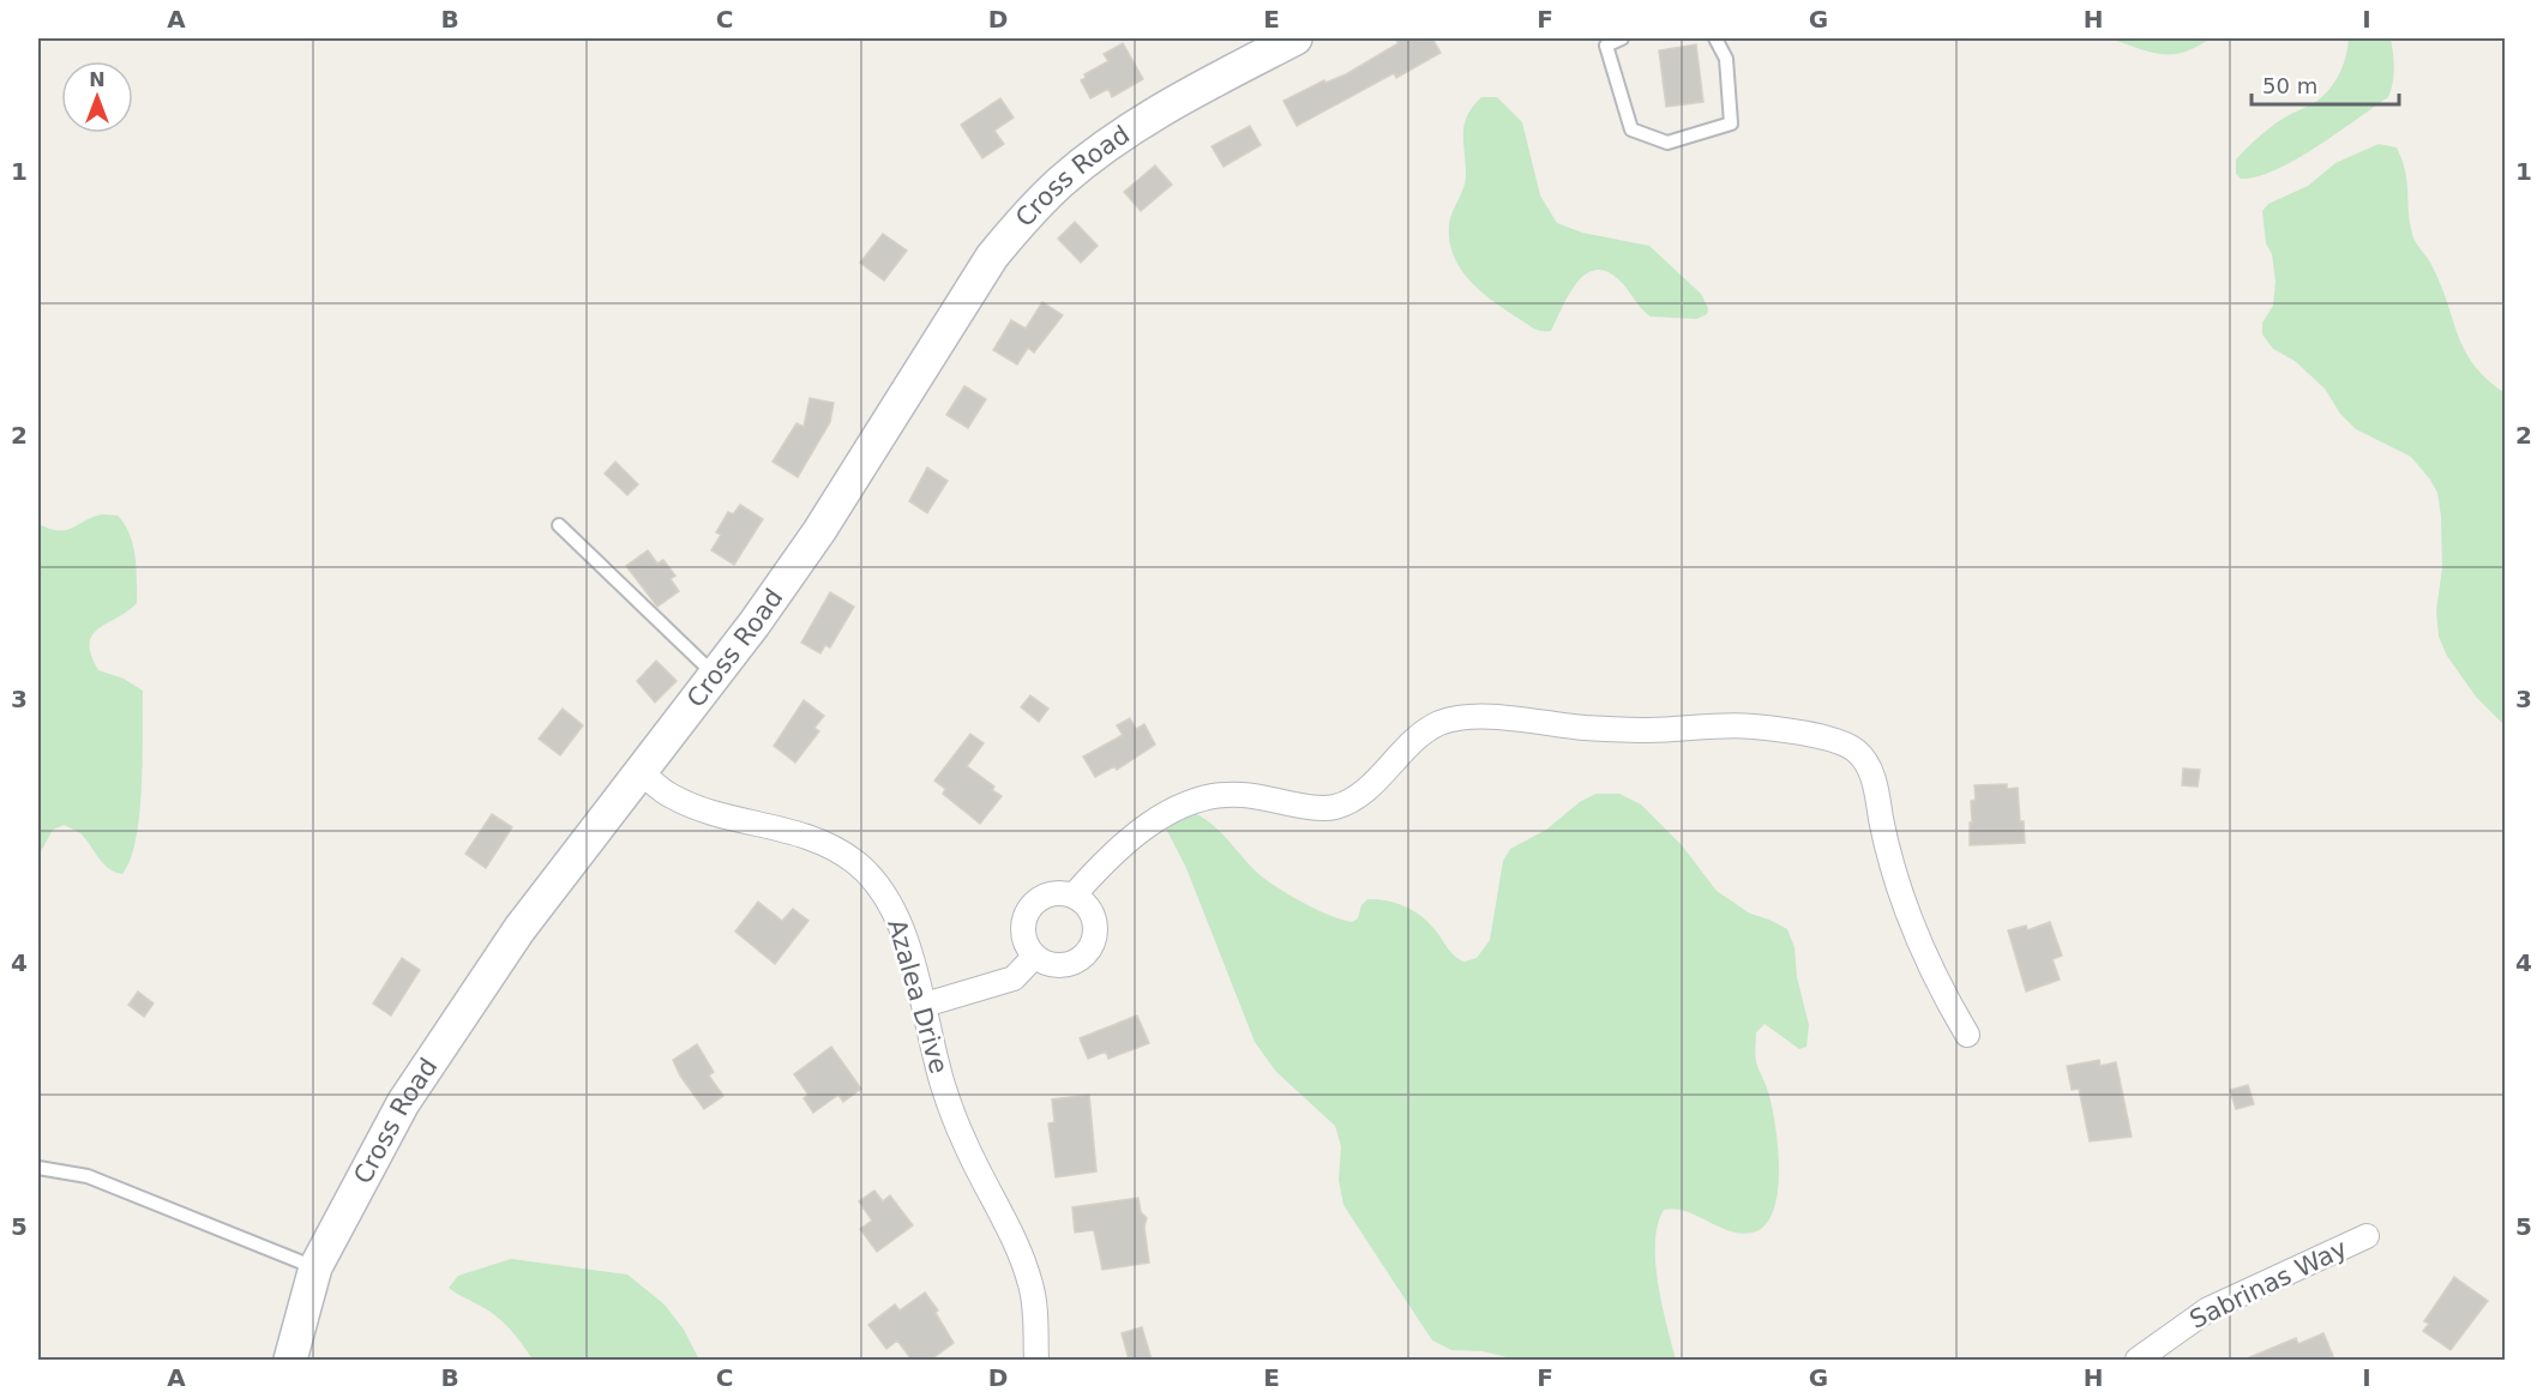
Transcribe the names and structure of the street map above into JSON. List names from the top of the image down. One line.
{"streets":{"street":["Cross Road","Azalea Drive","Sabrinas Way"]},"crossings":[["Cross Road","Azalea Drive"]],"scale_bar":"50 m","north":"top","grid":{"columns":["A","B","C","D","E","F","G","H","I"],"rows":["1","2","3","4","5"]}}
